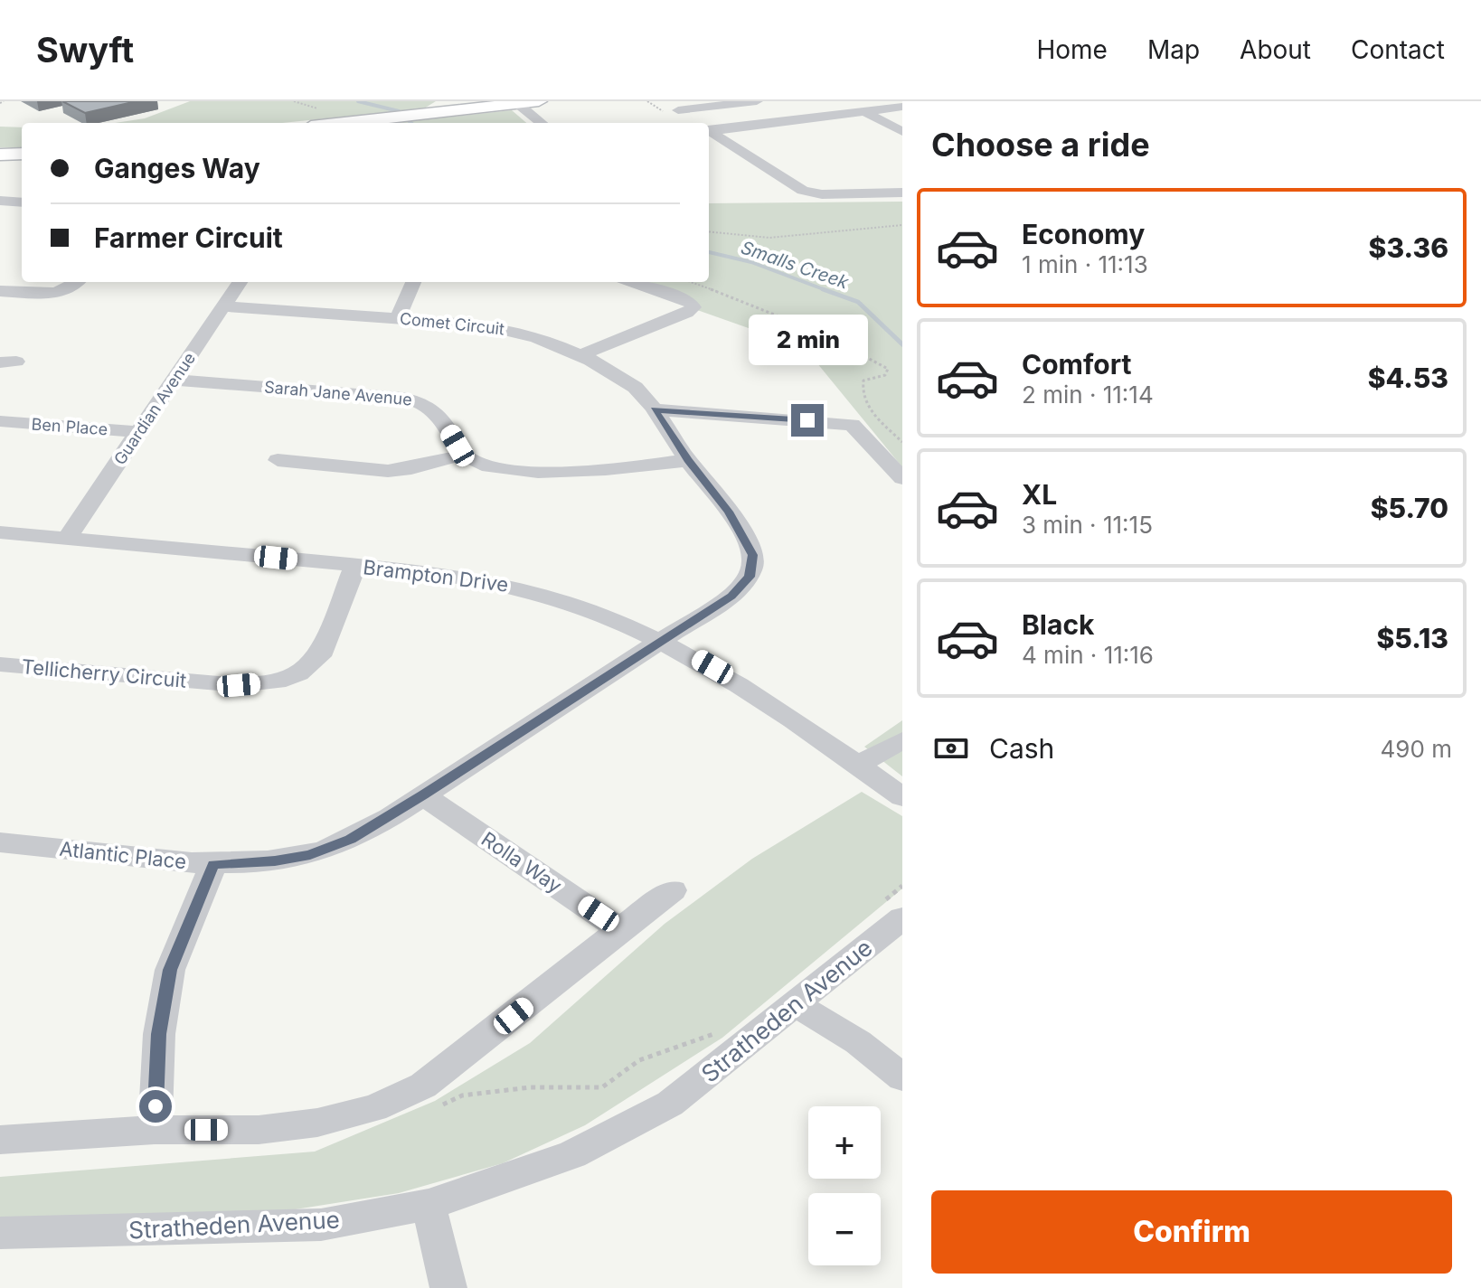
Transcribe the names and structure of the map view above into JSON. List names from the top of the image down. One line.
{"streets":{"street":["Comet Circuit","Sarah Jane Avenue","Guardian Avenue","Ben Place","Brampton Drive","Tellicherry Circuit","Atlantic Place","Rolla Way","Stratheden Avenue"]},"crossings":[["Comet Circuit","Guardian Avenue"],["Comet Circuit","Brampton Drive"],["Comet Circuit","Atlantic Place"],["Sarah Jane Avenue","Guardian Avenue"],["Guardian Avenue","Ben Place"],["Guardian Avenue","Brampton Drive"],["Brampton Drive","Tellicherry Circuit"],["Brampton Drive","Atlantic Place"],["Atlantic Place","Rolla Way"]],"water":["Smalls Creek"],"page":{"header":"Swyft","nav":["Home","Map","About","Contact"],"heading":"Choose a ride","banner":["Ganges Way","Farmer Circuit"],"list":[{"name":"Economy","note":"1 min · 11:13","value":"$3.36"},{"name":"Comfort","note":"2 min · 11:14","value":"$4.53"},{"name":"XL","note":"3 min · 11:15","value":"$5.70"},{"name":"Black","note":"4 min · 11:16","value":"$5.13"}],"bubble":"2 min","pay":["Cash","490 m"],"map_buttons":["+","−"],"buttons":"Confirm"}}
